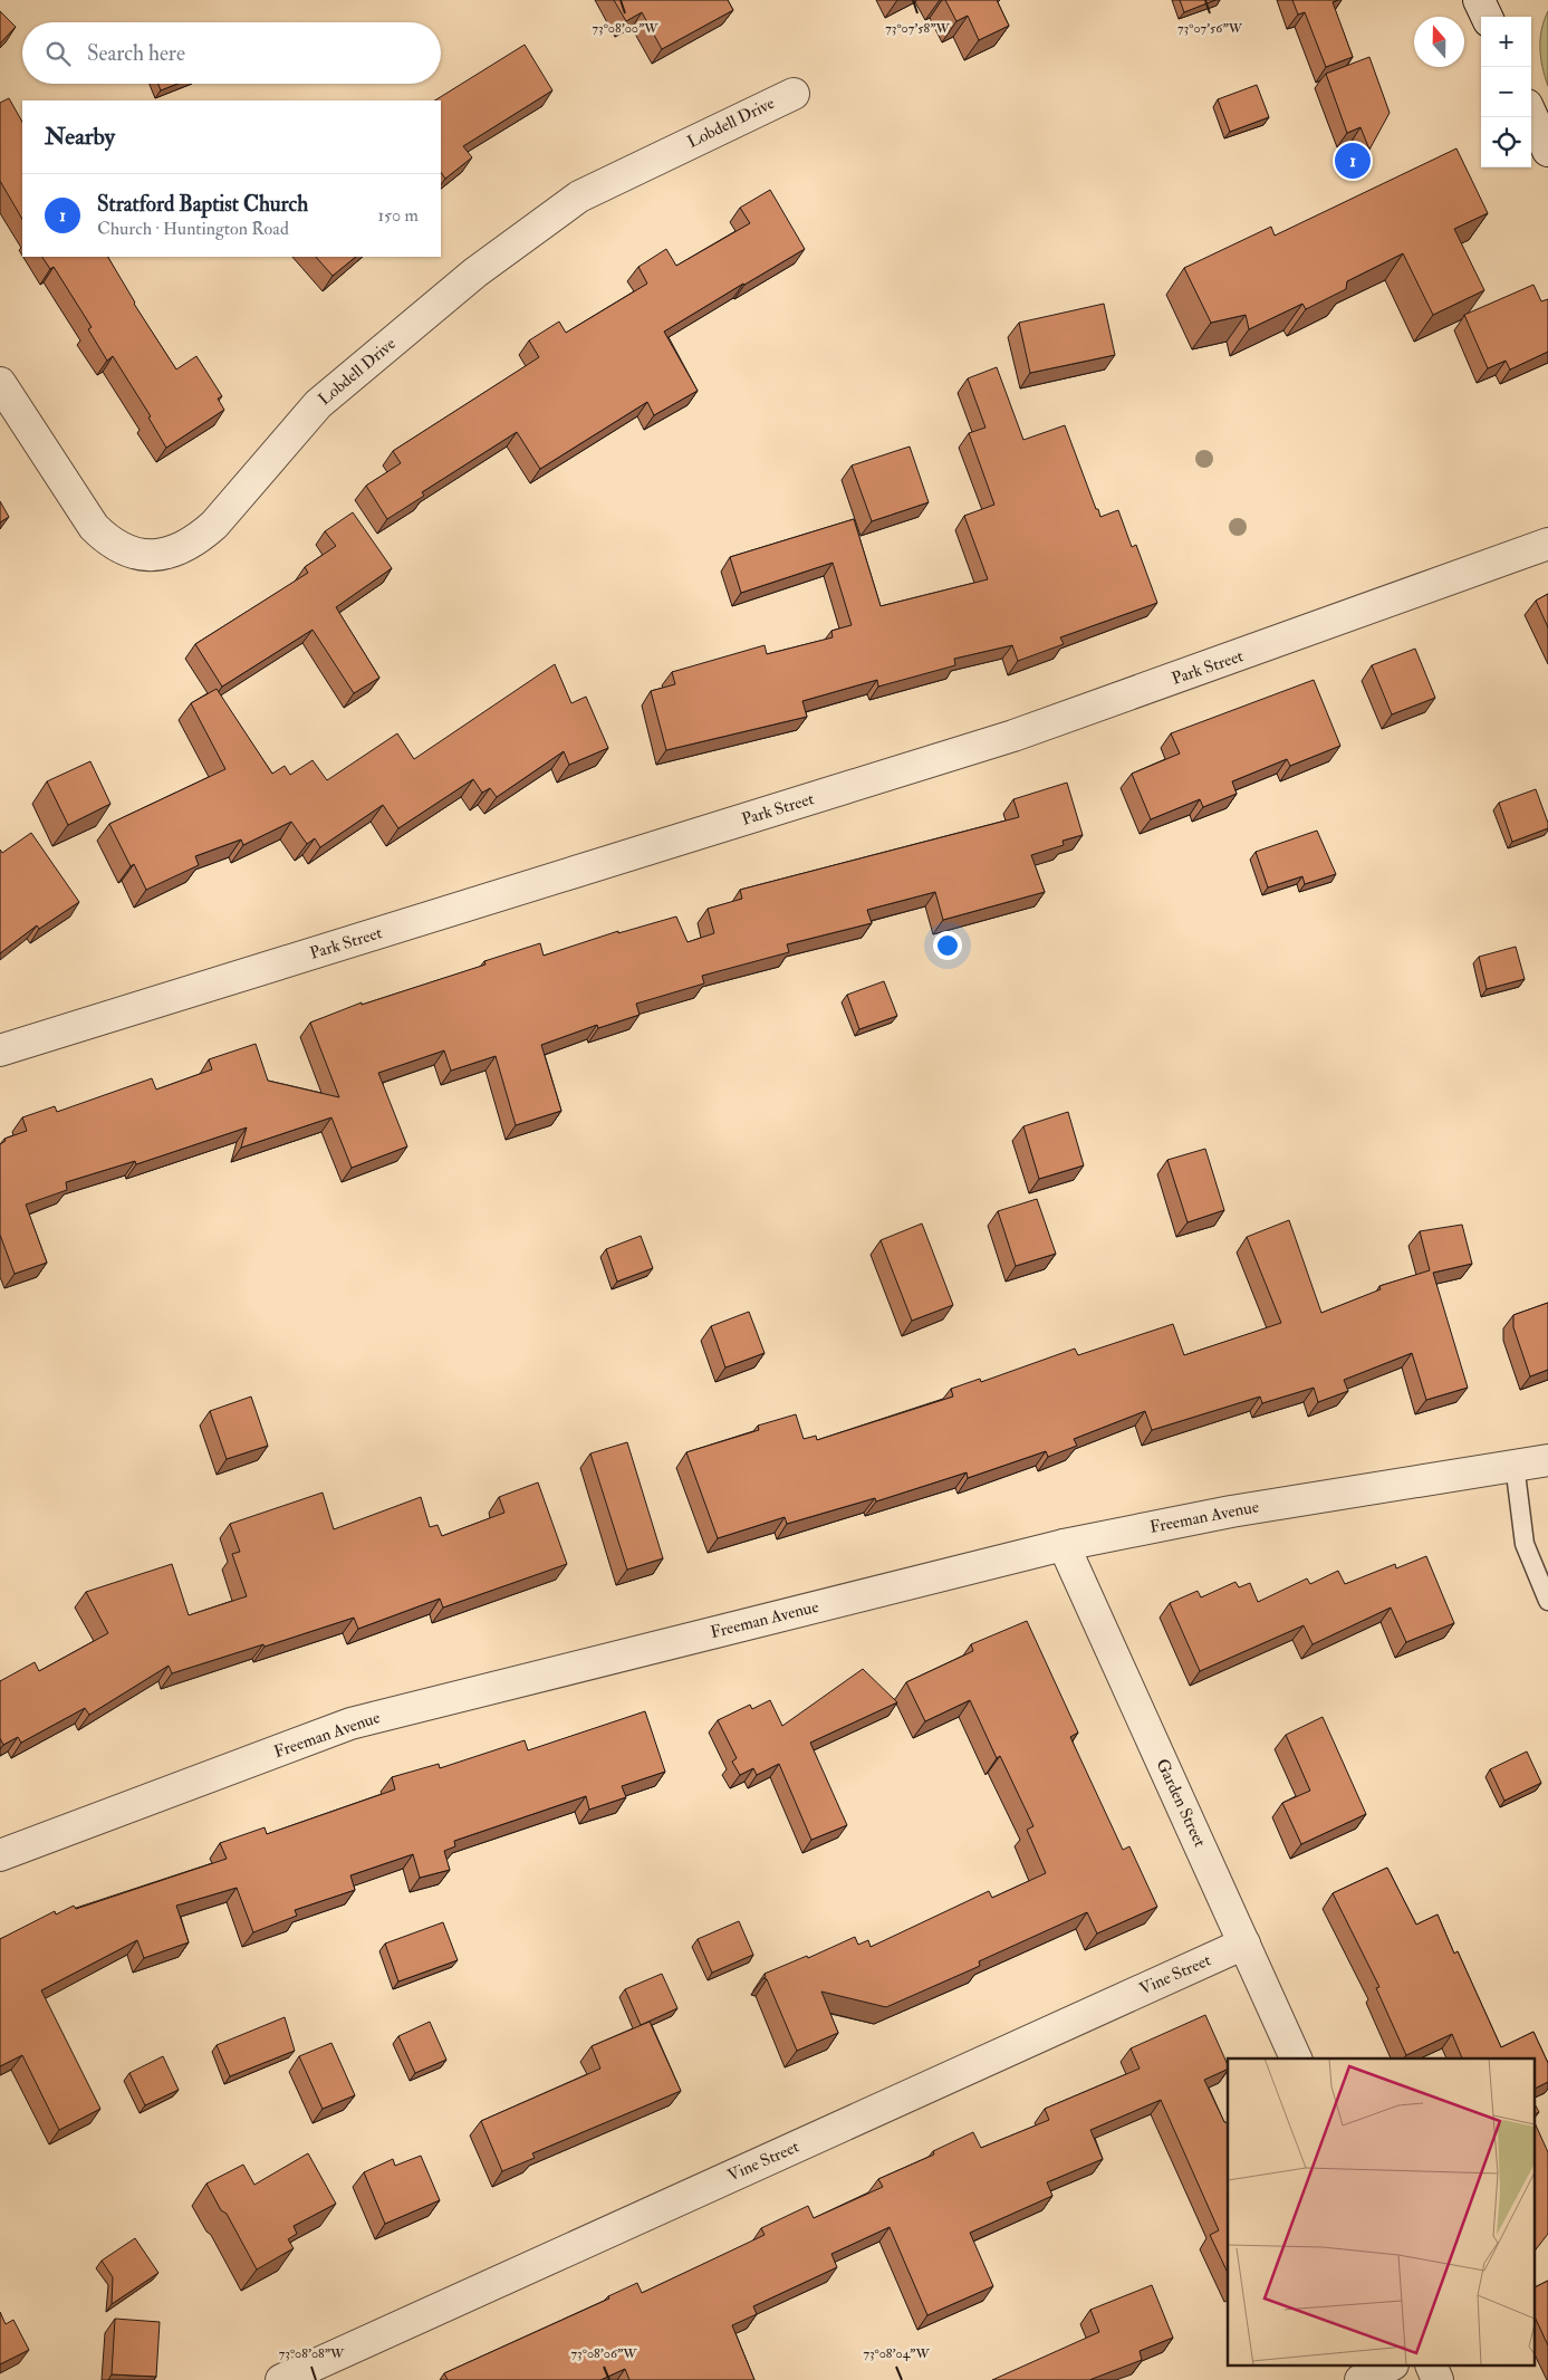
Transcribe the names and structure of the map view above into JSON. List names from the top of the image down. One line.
{"streets":{"street":["Lobdell Drive","Park Street","Freeman Avenue","Garden Street","Vine Street"]},"crossings":[["Freeman Avenue","Garden Street"],["Garden Street","Vine Street"]],"north":"top","page":{"map_buttons":["+","−"],"search":"Search here","heading":"Nearby","pins":"1","list":[{"mark":"1","name":"Stratford Baptist Church","note":"Church · Huntington Road","value":"150 m"}]},"coordinates":["73°08'00\"W","73°07'58\"W","73°07'56\"W","73°08'08\"W","73°08'06\"W","73°08'04\"W"]}
